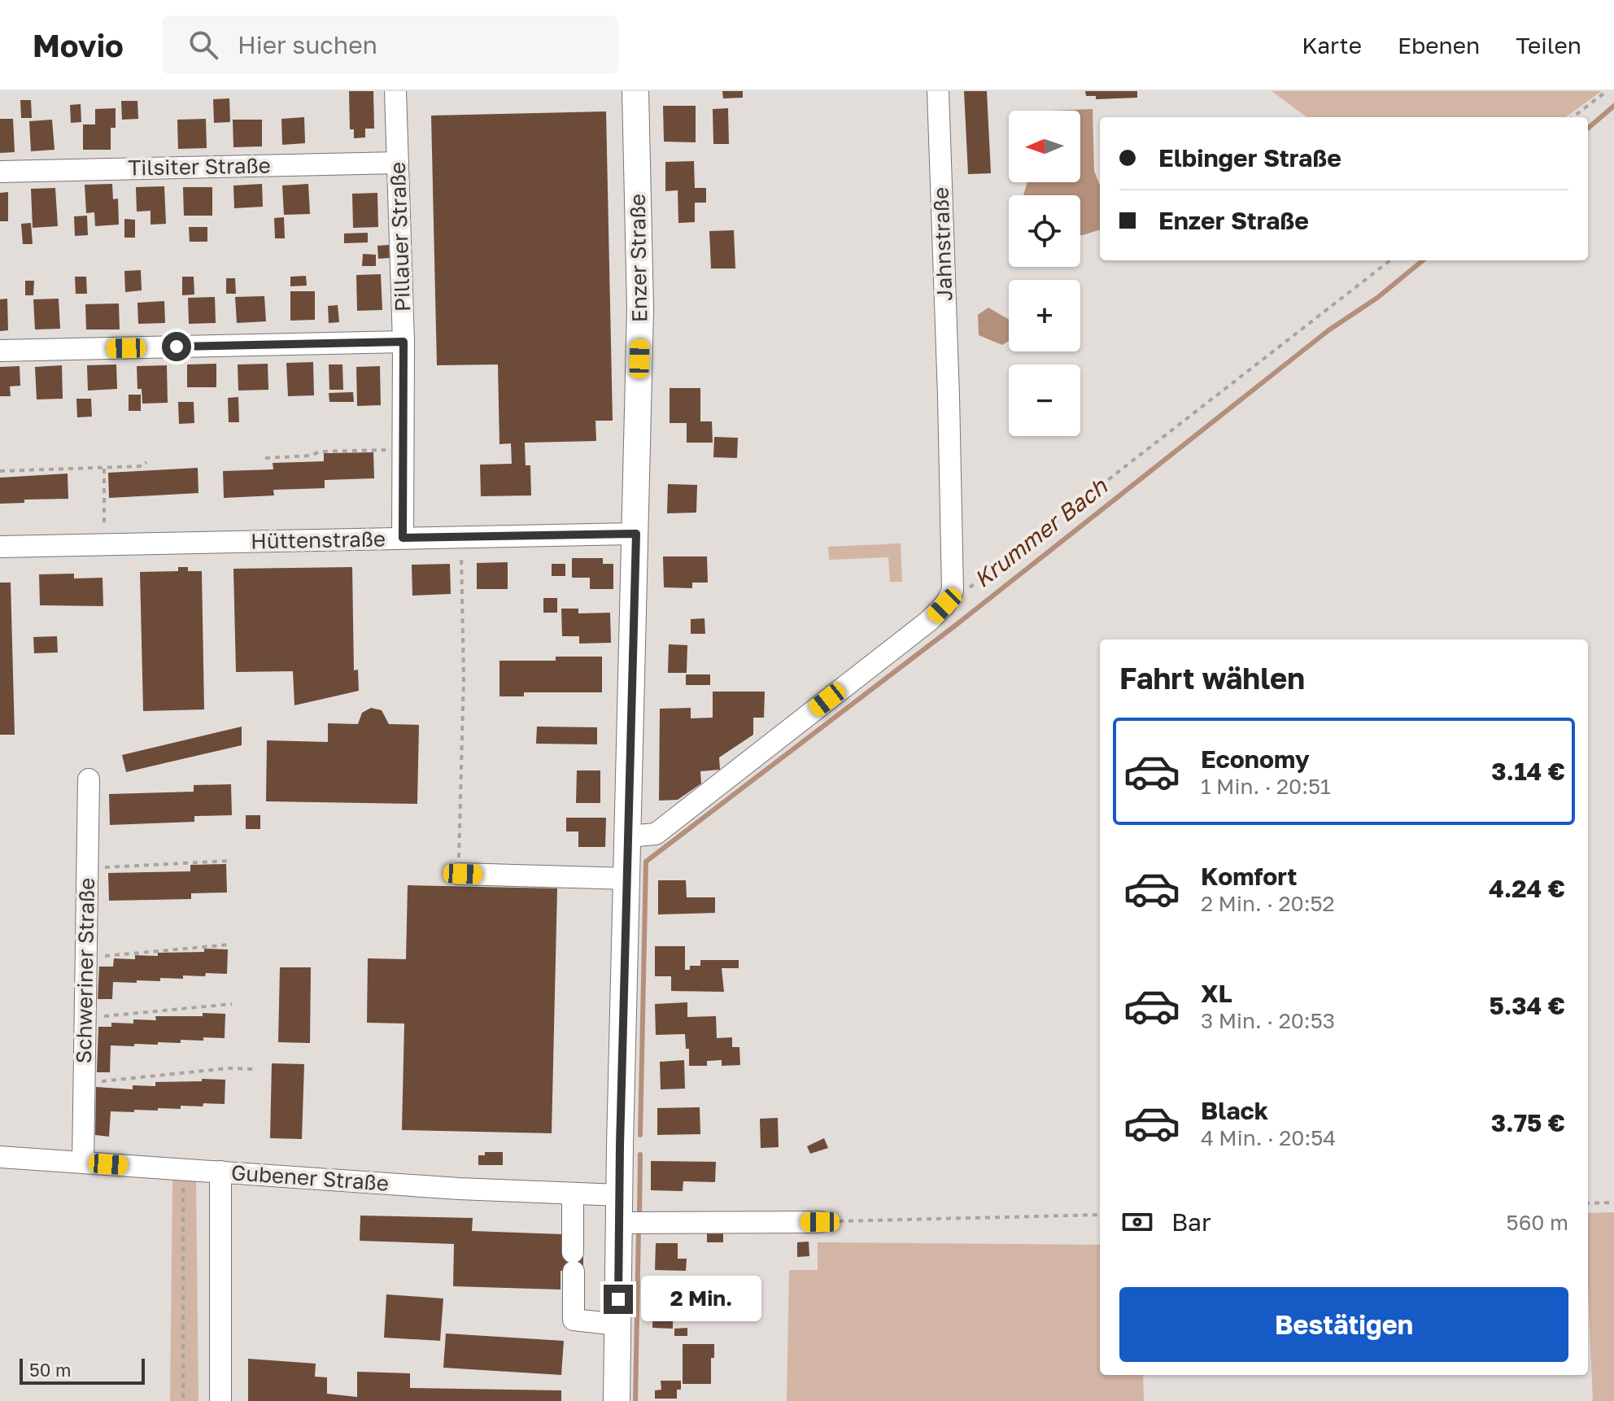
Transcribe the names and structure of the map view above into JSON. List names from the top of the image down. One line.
{"streets":{"main road":["Enzer Straße"],"street":["Tilsiter Straße","Pillauer Straße","Jahnstraße","Hüttenstraße","Schweriner Straße","Gubener Straße"]},"crossings":[["Tilsiter Straße","Pillauer Straße"],["Pillauer Straße","Hüttenstraße"],["Enzer Straße","Hüttenstraße"],["Enzer Straße","Gubener Straße"],["Schweriner Straße","Gubener Straße"]],"water":["Krummer Bach"],"scale_bar":"50 m","north":"left","page":{"header":"Movio","search":"Hier suchen","nav":["Karte","Ebenen","Teilen"],"map_buttons":["+","−"],"banner":["Elbinger Straße","Enzer Straße"],"heading":"Fahrt wählen","list":[{"name":"Economy","note":"1 Min. · 20:51","value":"3.14 €"},{"name":"Komfort","note":"2 Min. · 20:52","value":"4.24 €"},{"name":"XL","note":"3 Min. · 20:53","value":"5.34 €"},{"name":"Black","note":"4 Min. · 20:54","value":"3.75 €"}],"pay":["Bar","560 m"],"buttons":"Bestätigen","bubble":"2 Min.","scale":"50 m"}}
